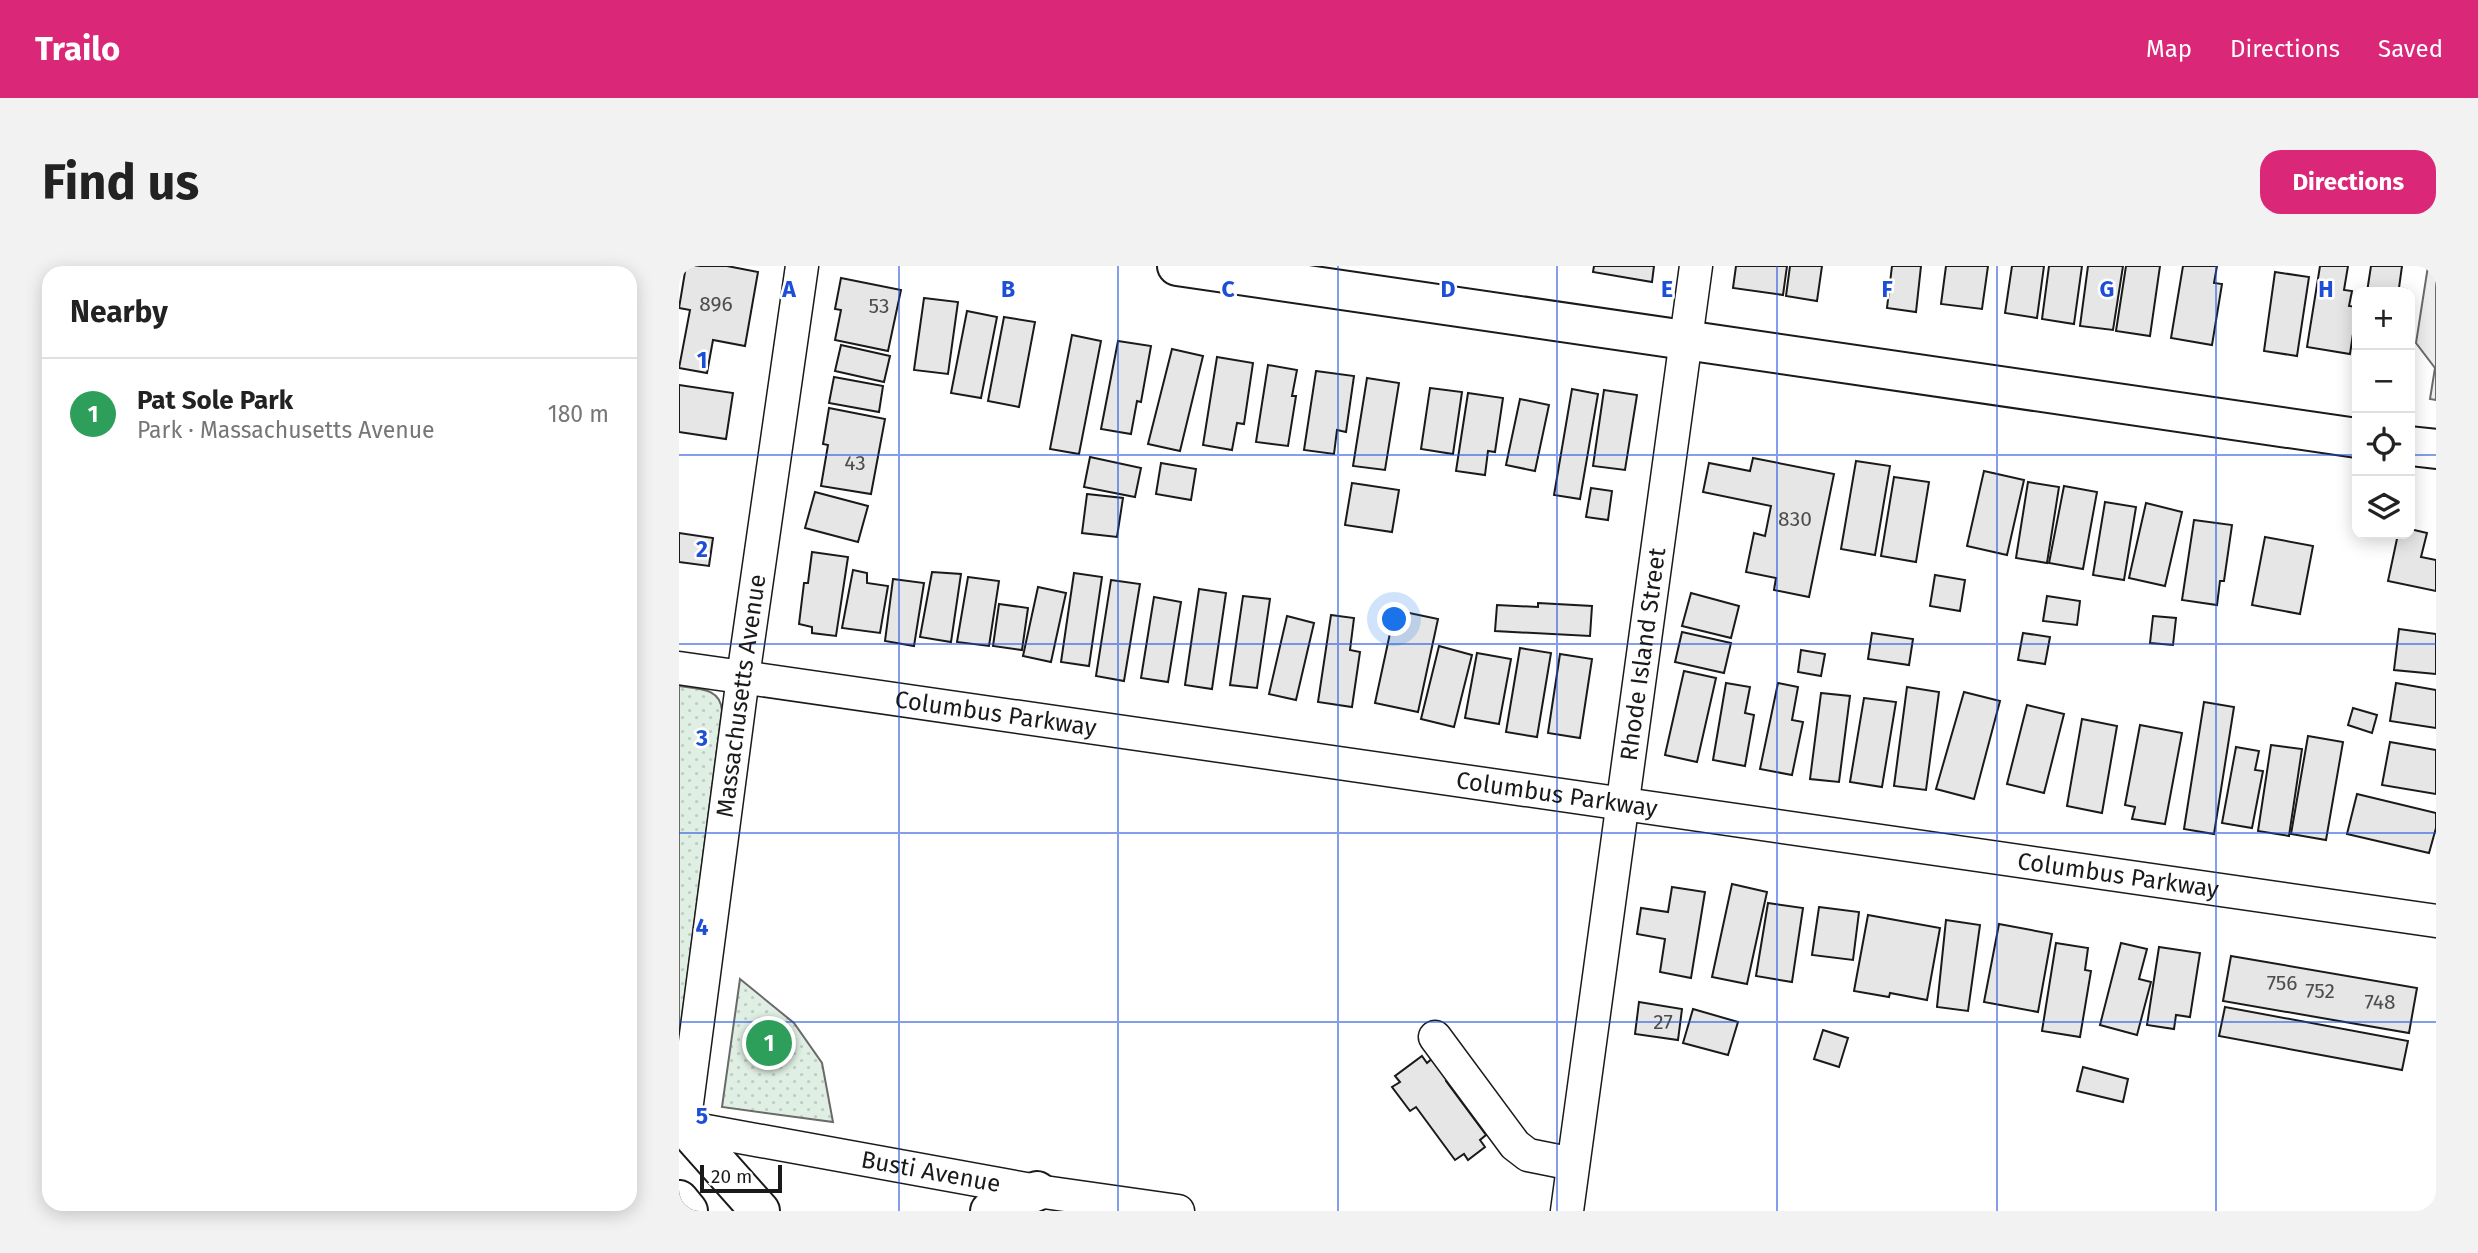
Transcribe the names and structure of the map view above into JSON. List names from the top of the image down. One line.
{"streets":{"street":["Rhode Island Street","Massachusetts Avenue","Columbus Parkway","Busti Avenue"]},"crossings":[["Rhode Island Street","Columbus Parkway"],["Massachusetts Avenue","Columbus Parkway"],["Massachusetts Avenue","Busti Avenue"]],"house_numbers":["896","53","43","830","756","752","748","27"],"scale_bar":"20 m","page":{"header":"Trailo","nav":["Map","Directions","Saved"],"buttons":"Directions","title":"Find us","heading":"Nearby","map_buttons":["+","−"],"list":[{"mark":"1","name":"Pat Sole Park","note":"Park · Massachusetts Avenue","value":"180 m"}],"pins":"1","scale":"20 m"},"grid":{"columns":["A","B","C","D","E","F","G","H"],"rows":["1","2","3","4","5"]}}
